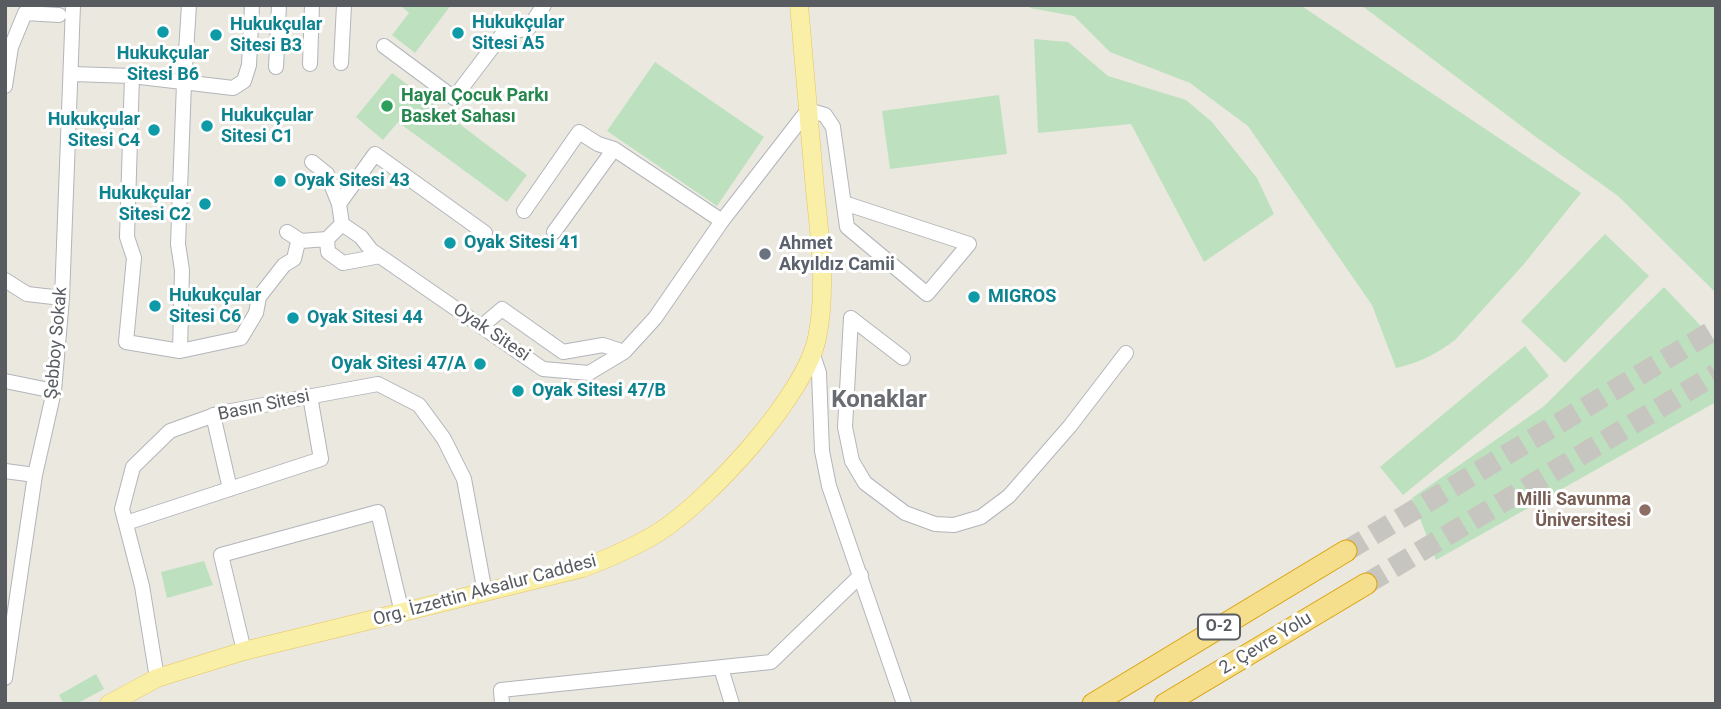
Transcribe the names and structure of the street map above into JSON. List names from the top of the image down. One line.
{"streets":{"highway":["O-2","2. Çevre Yolu"],"main road":["Org. İzzettin Aksalur Caddesi"],"street":["Oyak Sitesi","Şebboy Sokak","Basın Sitesi"]},"crossings":[["Oyak Sitesi","Org. İzzettin Aksalur Caddesi"],["Basın Sitesi","Org. İzzettin Aksalur Caddesi"]],"districts":["Konaklar"],"places":["Hukukçular Sitesi B6","Hukukçular Sitesi A5","Hukukçular Sitesi B3","Hayal Çocuk Parkı Basket Sahası","Hukukçular Sitesi C1","Hukukçular Sitesi C4","Oyak Sitesi 43","Hukukçular Sitesi C2","Oyak Sitesi 41","Ahmet Akyıldız Camii","MIGROS","Hukukçular Sitesi C6","Oyak Sitesi 44","Oyak Sitesi 47/A","Oyak Sitesi 47/B","Milli Savunma Üniversitesi"]}
